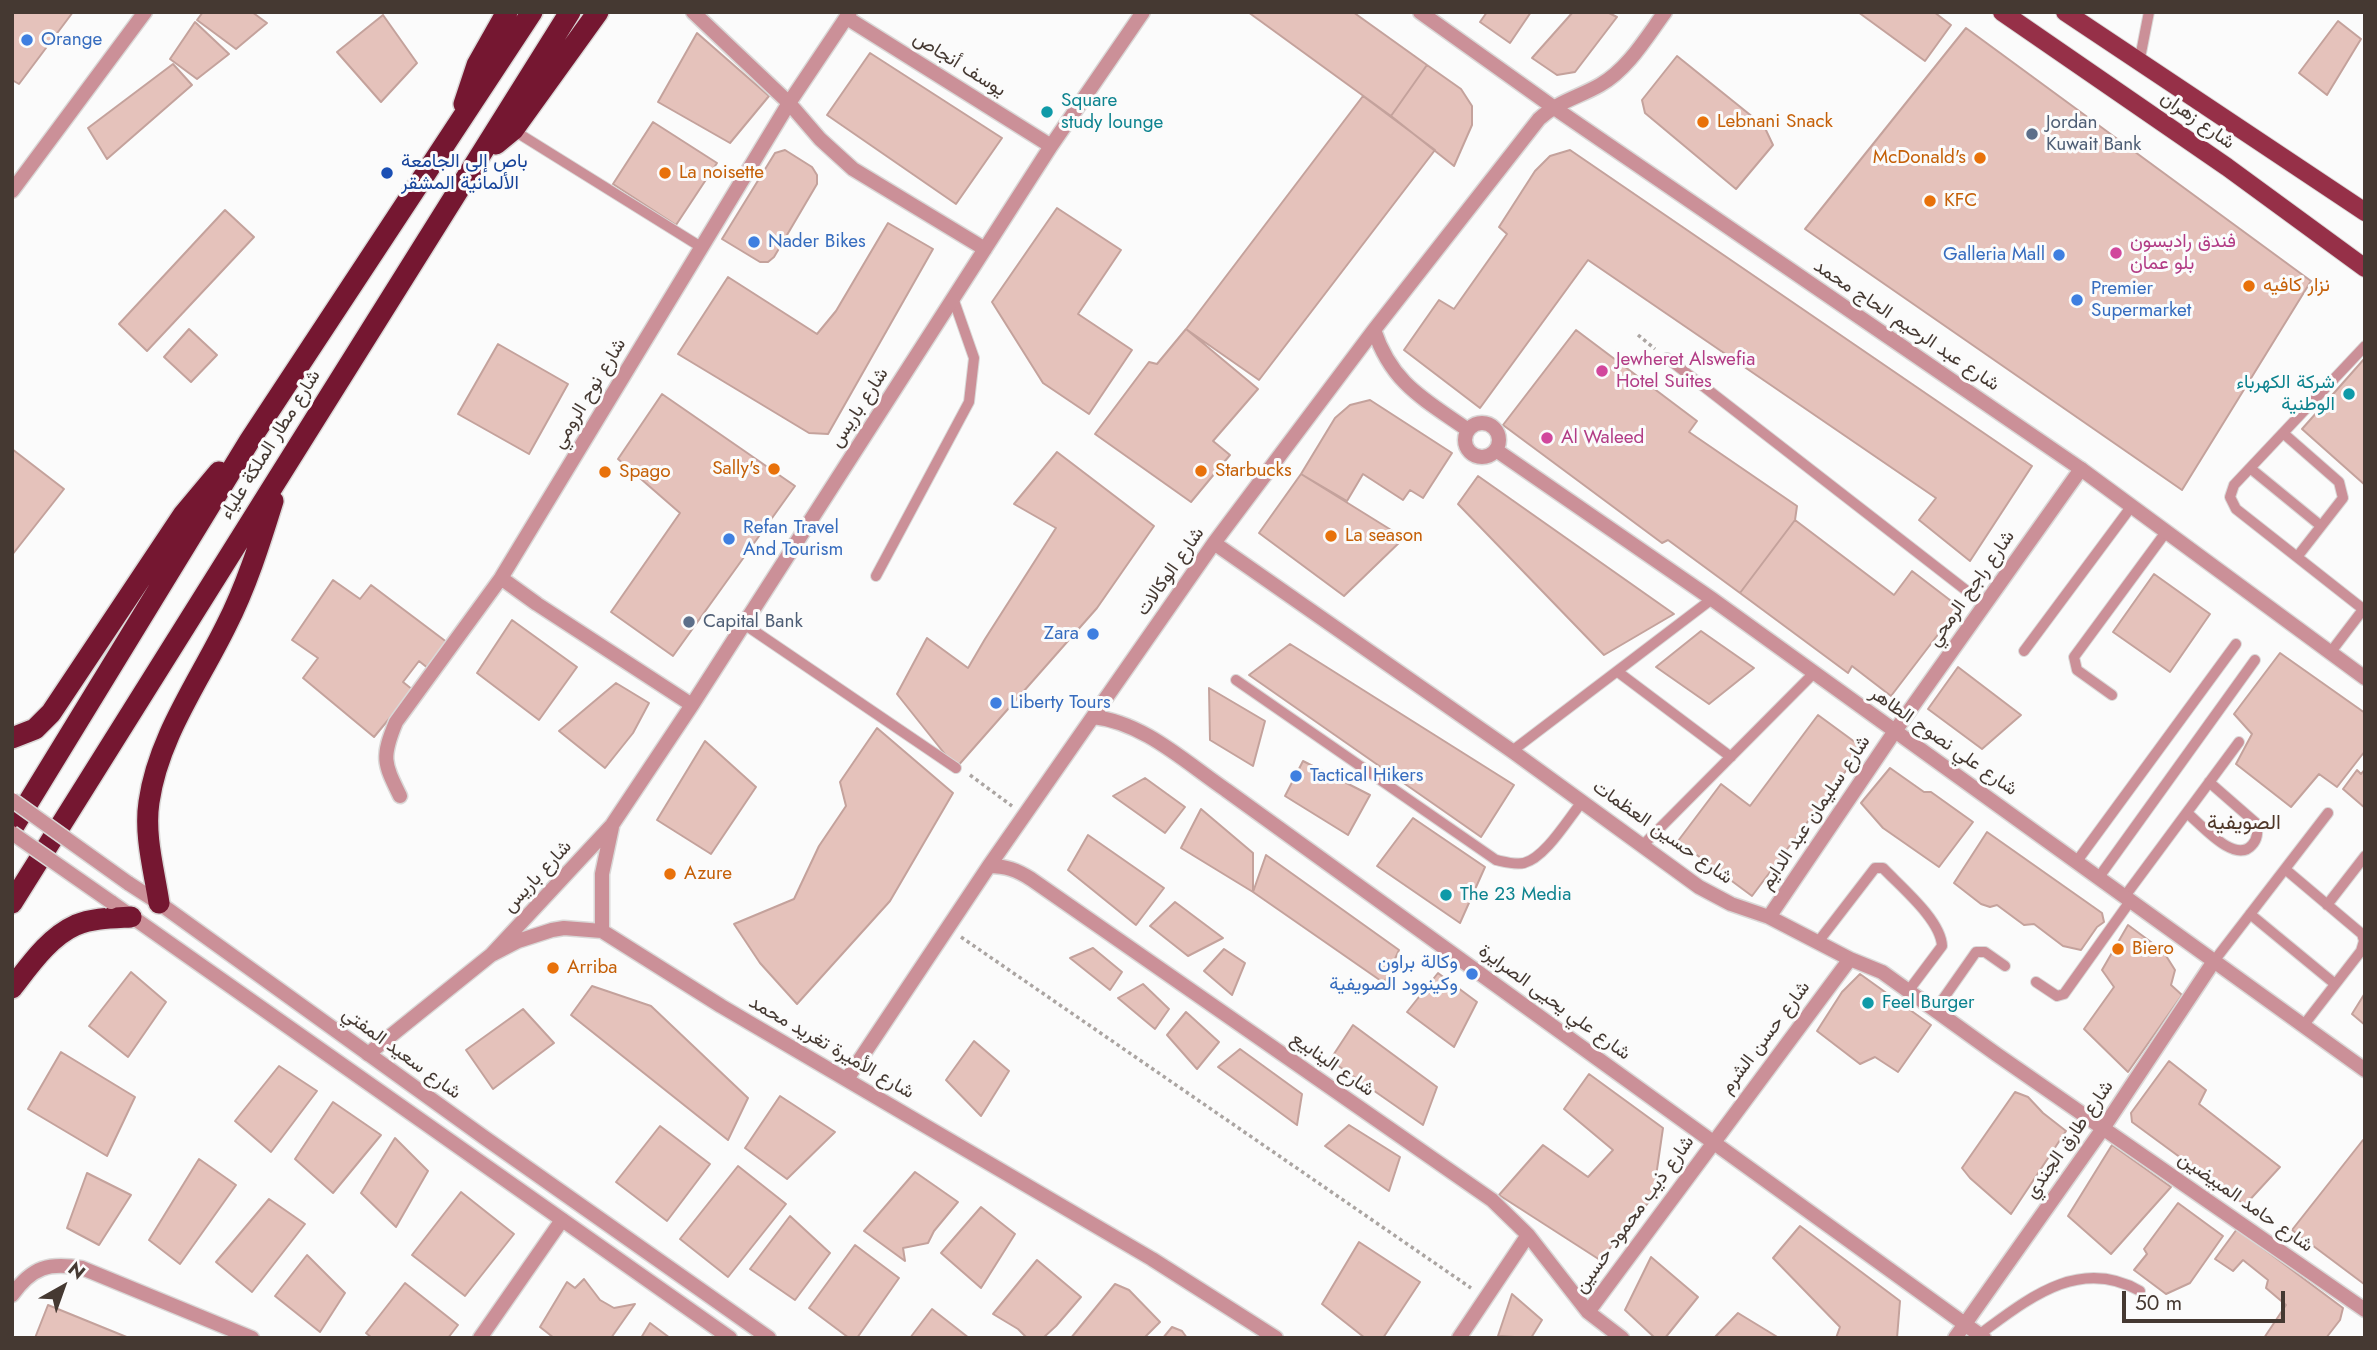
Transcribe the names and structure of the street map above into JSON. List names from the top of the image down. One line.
{"streets":{"highway":["شارع مطار الملكة علياء"],"main road":["شارع زهران"],"street":["يوسف أنجاص","شارع عبد الرحيم الحاج محمد","شارع نوح الرومي","شارع باريس","شارع الوكالات","شارع راجح الرمحي","شارع علي نصوح الطاهر","شارع سليمان عبد الدايم","شارع حسين العظمات","شارع علي يحيى الصرايرة","شارع حسن الشرم","شارع الأميرة تغريد محمد","شارع سعيد المفتي","شارع الينابيع","شارع طارق الجندي","شارع حامد المبيضين","شارع ذيب محمود حسين"]},"crossings":[["يوسف أنجاص","شارع نوح الرومي"],["يوسف أنجاص","شارع باريس"],["شارع عبد الرحيم الحاج محمد","شارع الوكالات"],["شارع عبد الرحيم الحاج محمد","شارع راجح الرمحي"],["شارع باريس","شارع الأميرة تغريد محمد"],["شارع الوكالات","شارع حسين العظمات"],["شارع الوكالات","شارع علي يحيى الصرايرة"],["شارع الوكالات","شارع الأميرة تغريد محمد"],["شارع الوكالات","شارع الينابيع"],["شارع راجح الرمحي","شارع علي نصوح الطاهر"],["شارع راجح الرمحي","شارع سليمان عبد الدايم"],["شارع علي نصوح الطاهر","شارع سليمان عبد الدايم"],["شارع علي نصوح الطاهر","شارع طارق الجندي"],["شارع سليمان عبد الدايم","شارع حسين العظمات"],["شارع حسين العظمات","شارع حسن الشرم"],["شارع حسين العظمات","شارع طارق الجندي"],["شارع حسين العظمات","شارع حامد المبيضين"],["شارع علي يحيى الصرايرة","شارع حسن الشرم"],["شارع علي يحيى الصرايرة","شارع طارق الجندي"],["شارع علي يحيى الصرايرة","شارع ذيب محمود حسين"],["شارع حسن الشرم","شارع ذيب محمود حسين"],["شارع الأميرة تغريد محمد","شارع سعيد المفتي"],["شارع الينابيع","شارع ذيب محمود حسين"],["شارع طارق الجندي","شارع حامد المبيضين"]],"districts":["الصويفية"],"places":["Orange","Square study lounge","Lebnani Snack","Jordan Kuwait Bank","McDonald's","باص إلى الجامعة الألمانية المشقر","La noisette","KFC","Nader Bikes","فندق راديسون بلو عمان","Galleria Mall","نزار كافيه","Premier Supermarket","Jewheret Alswefia Hotel Suites","شركة الكهرباء الوطنية","Al Waleed","Sally's","Starbucks","Spago","La season","Refan Travel And Tourism","Capital Bank","Zara","Liberty Tours","Tactical Hikers","Azure","The 23 Media","Biero","Arriba","وكالة براون وكينوود الصويفية","Feel Burger"],"scale_bar":"50 m","north":"top right"}
